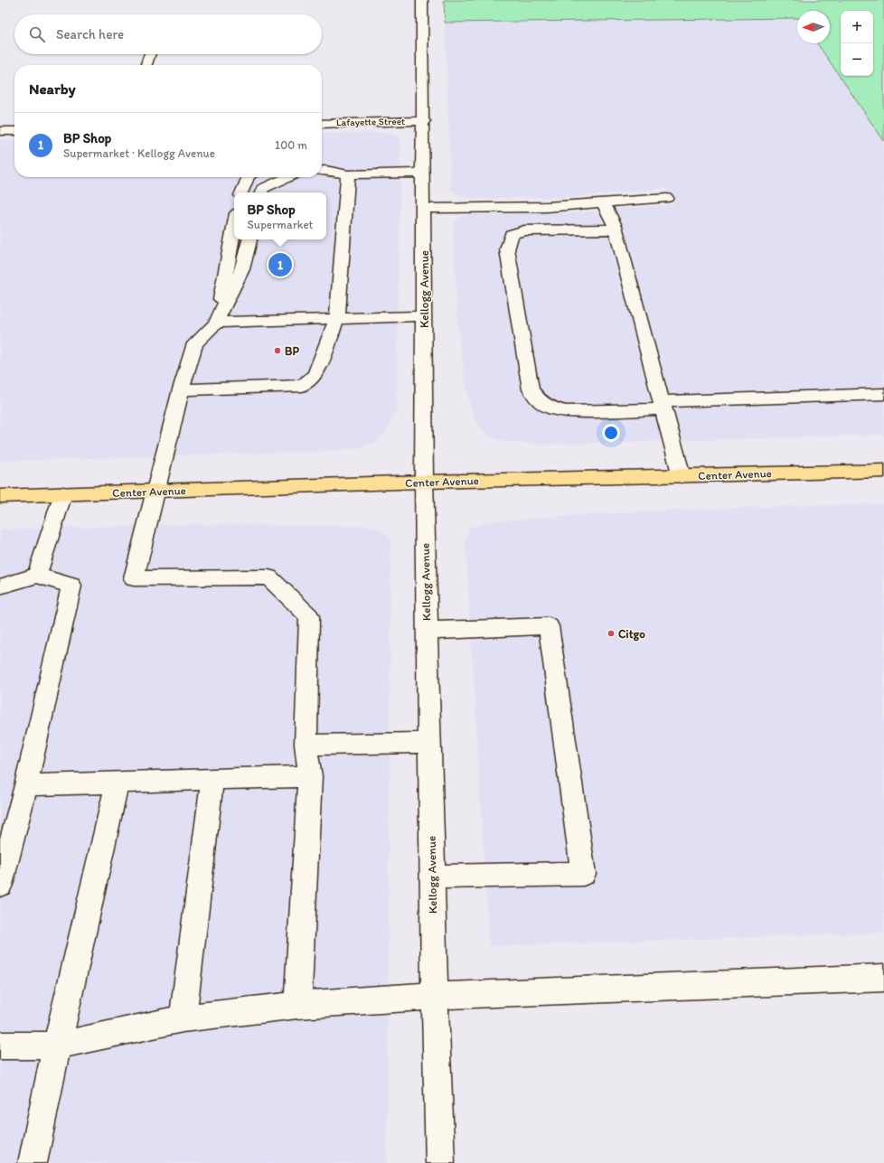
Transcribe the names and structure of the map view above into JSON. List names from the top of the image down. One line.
{"streets":{"main road":["Center Avenue"],"street":["Lafayette Street","Kellogg Avenue"]},"crossings":[["Lafayette Street","Kellogg Avenue"],["Kellogg Avenue","Center Avenue"]],"places":["BP","Citgo"],"north":"left","page":{"map_buttons":["+","−"],"search":"Search here","heading":"Nearby","list":[{"mark":"1","name":"BP Shop","note":"Supermarket · Kellogg Avenue","value":"100 m"}],"popup":["BP Shop","Supermarket"],"pins":"1"}}
